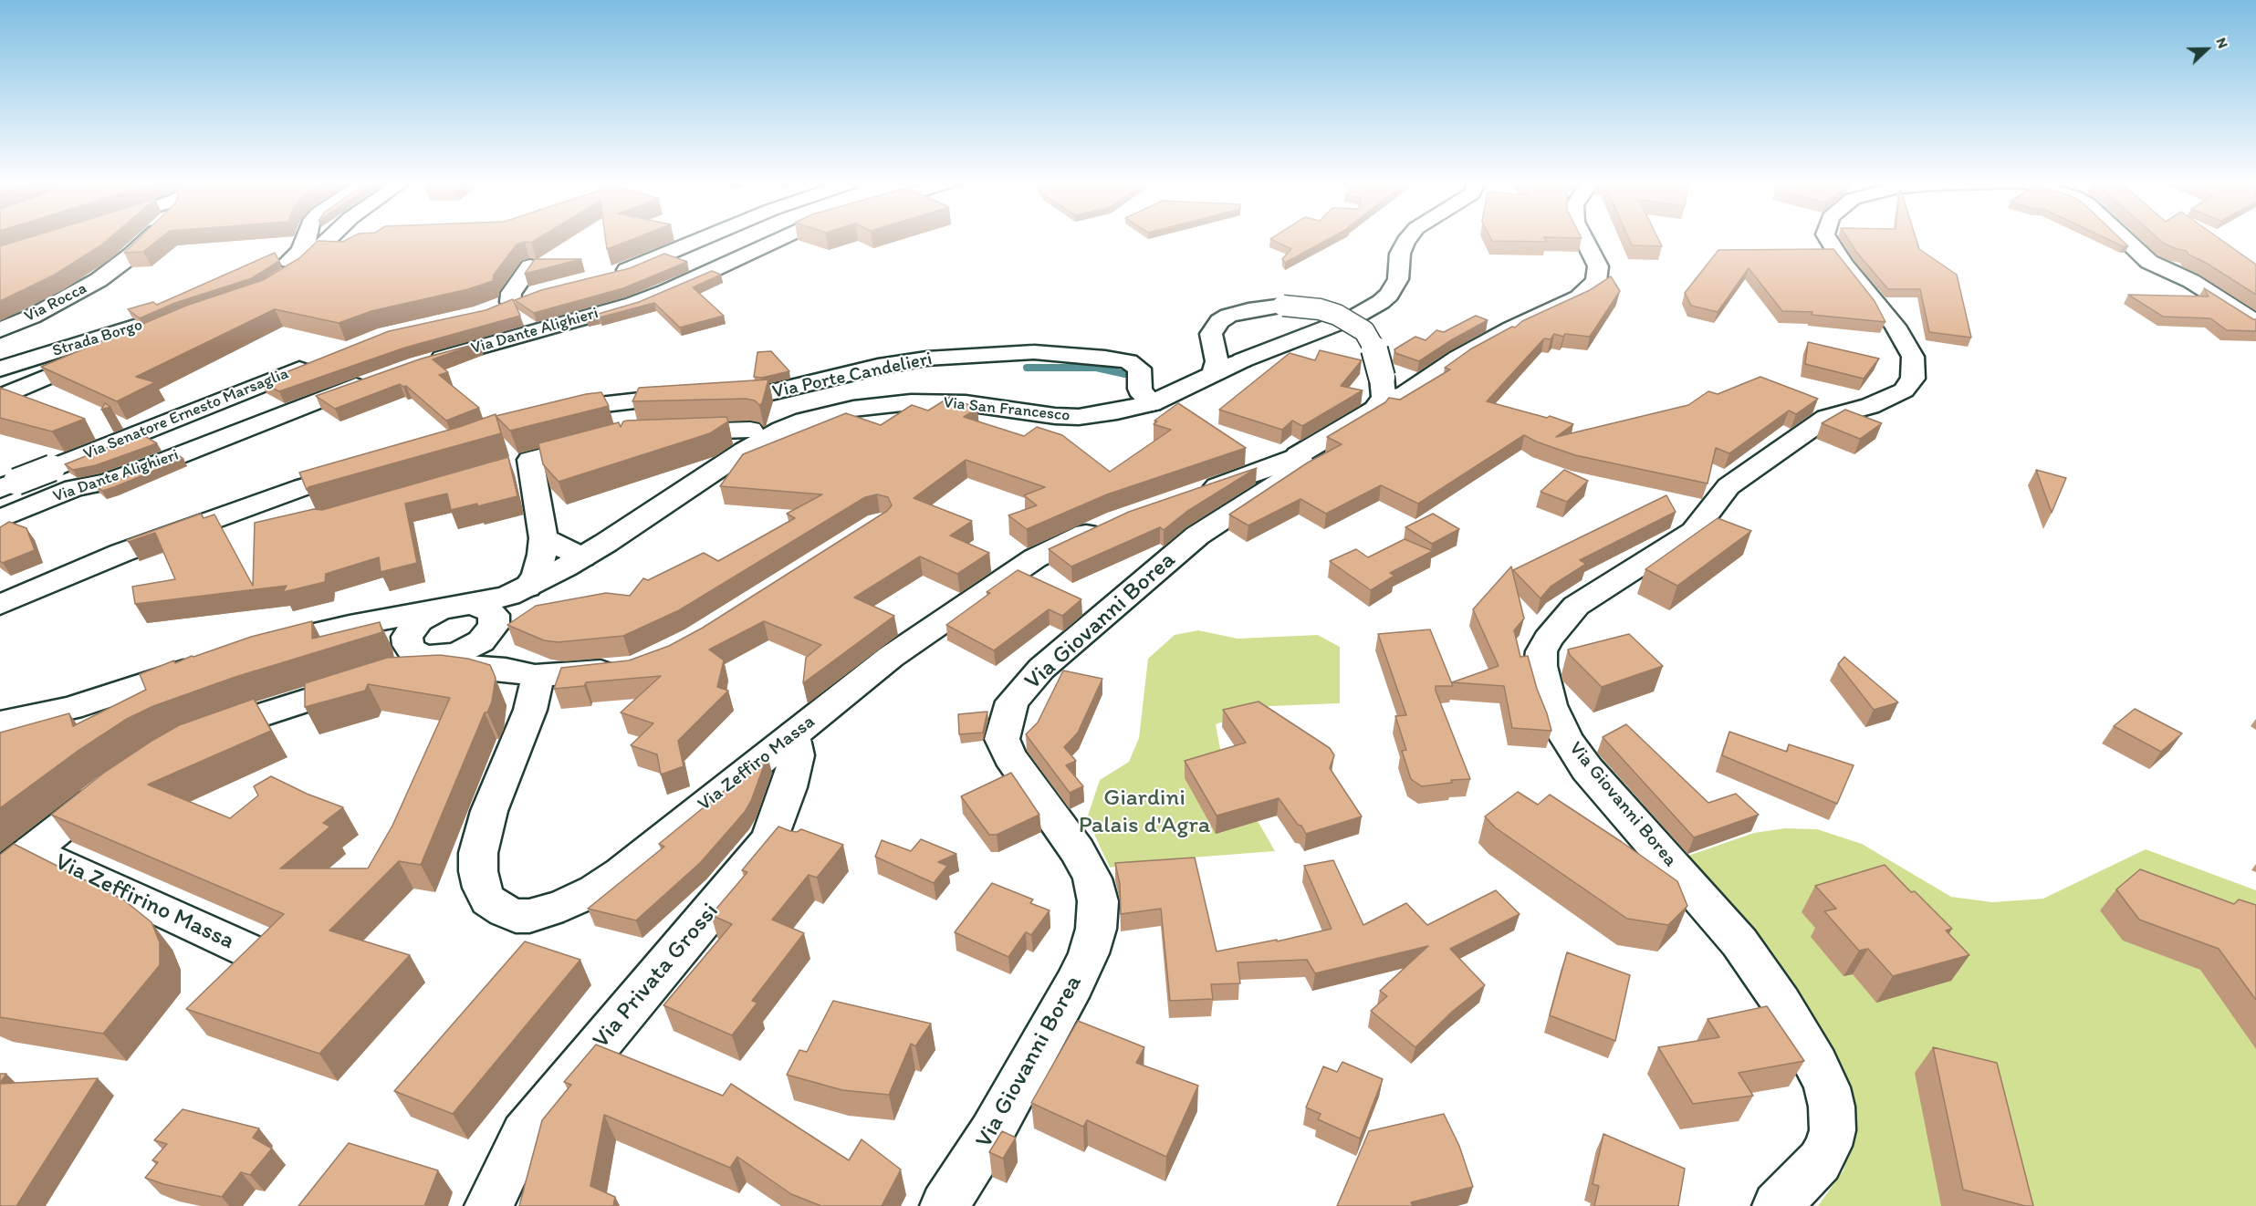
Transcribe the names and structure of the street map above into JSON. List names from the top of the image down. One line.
{"streets":{"street":["Via Rocca","Via Dante Alighieri","Strada Borgo","Via Porte Candelieri","Via San Francesco","Via Senatore Ernesto Marsaglia","Via Giovanni Borea","Via Zeffiro Massa","Via Zeffirino Massa","Via Privata Grossi"]},"crossings":[["Via Porte Candelieri","Via San Francesco"],["Via Zeffiro Massa","Via Privata Grossi"]],"parks":["Giardini Palais d'Agra"],"north":"right"}
